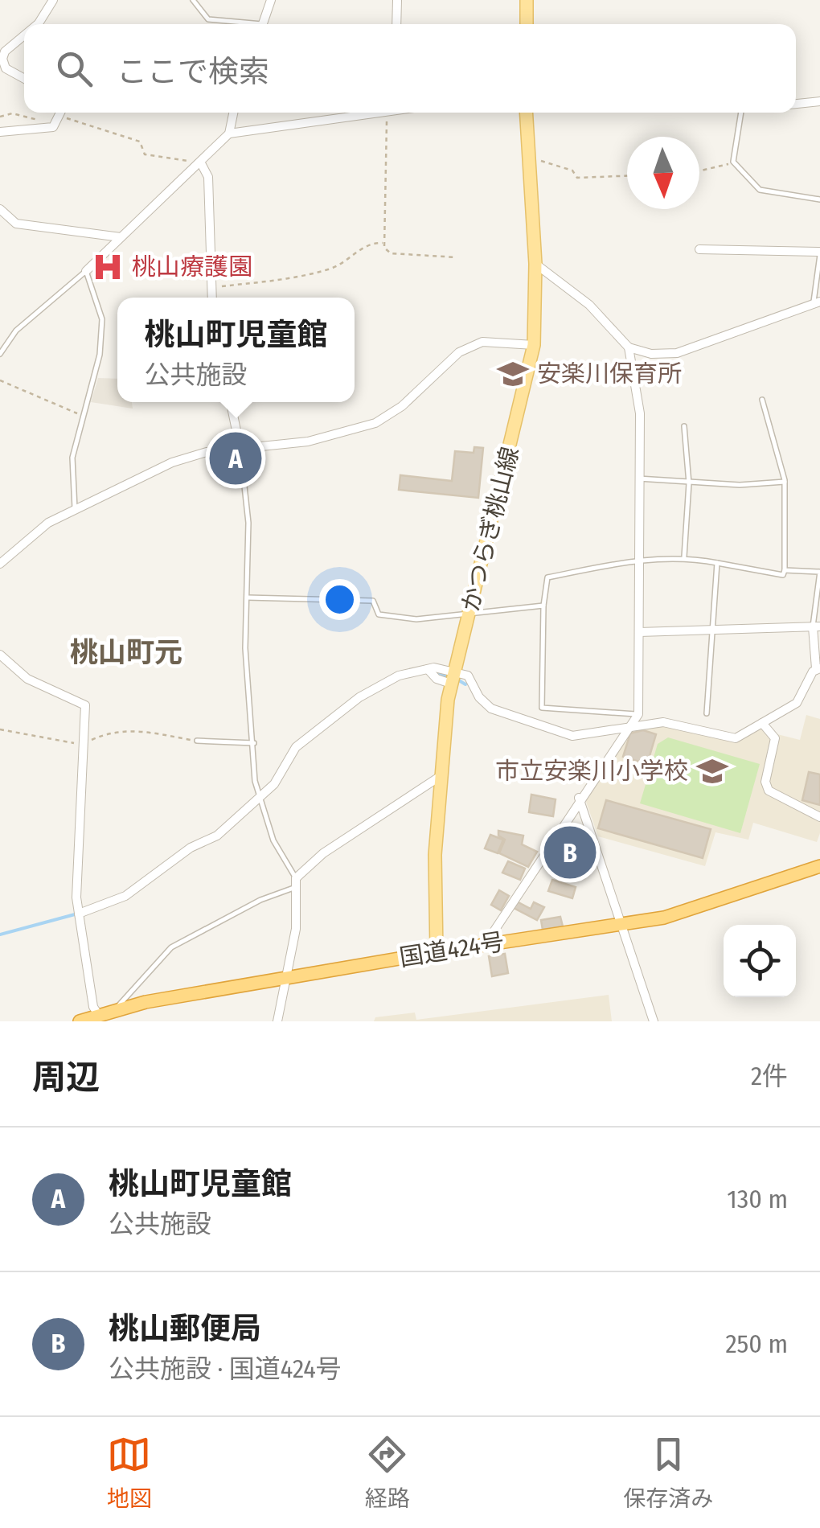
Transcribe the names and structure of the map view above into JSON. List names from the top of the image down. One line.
{"streets":{"highway":["国道424号"],"main road":["かつらぎ桃山線"]},"crossings":[["かつらぎ桃山線","国道424号"]],"districts":["桃山町元"],"places":{"hospital":["桃山療護園"],"school or university":["安楽川保育所","市立安楽川小学校"]},"north":"bottom","page":{"search":"ここで検索","popup":["桃山町児童館","公共施設"],"pins":["A","B"],"heading":["周辺","2件"],"list":[{"mark":"A","name":"桃山町児童館","note":"公共施設","value":"130 m"},{"mark":"B","name":"桃山郵便局","note":"公共施設 · 国道424号","value":"250 m"}],"nav":["地図","経路","保存済み"]}}
